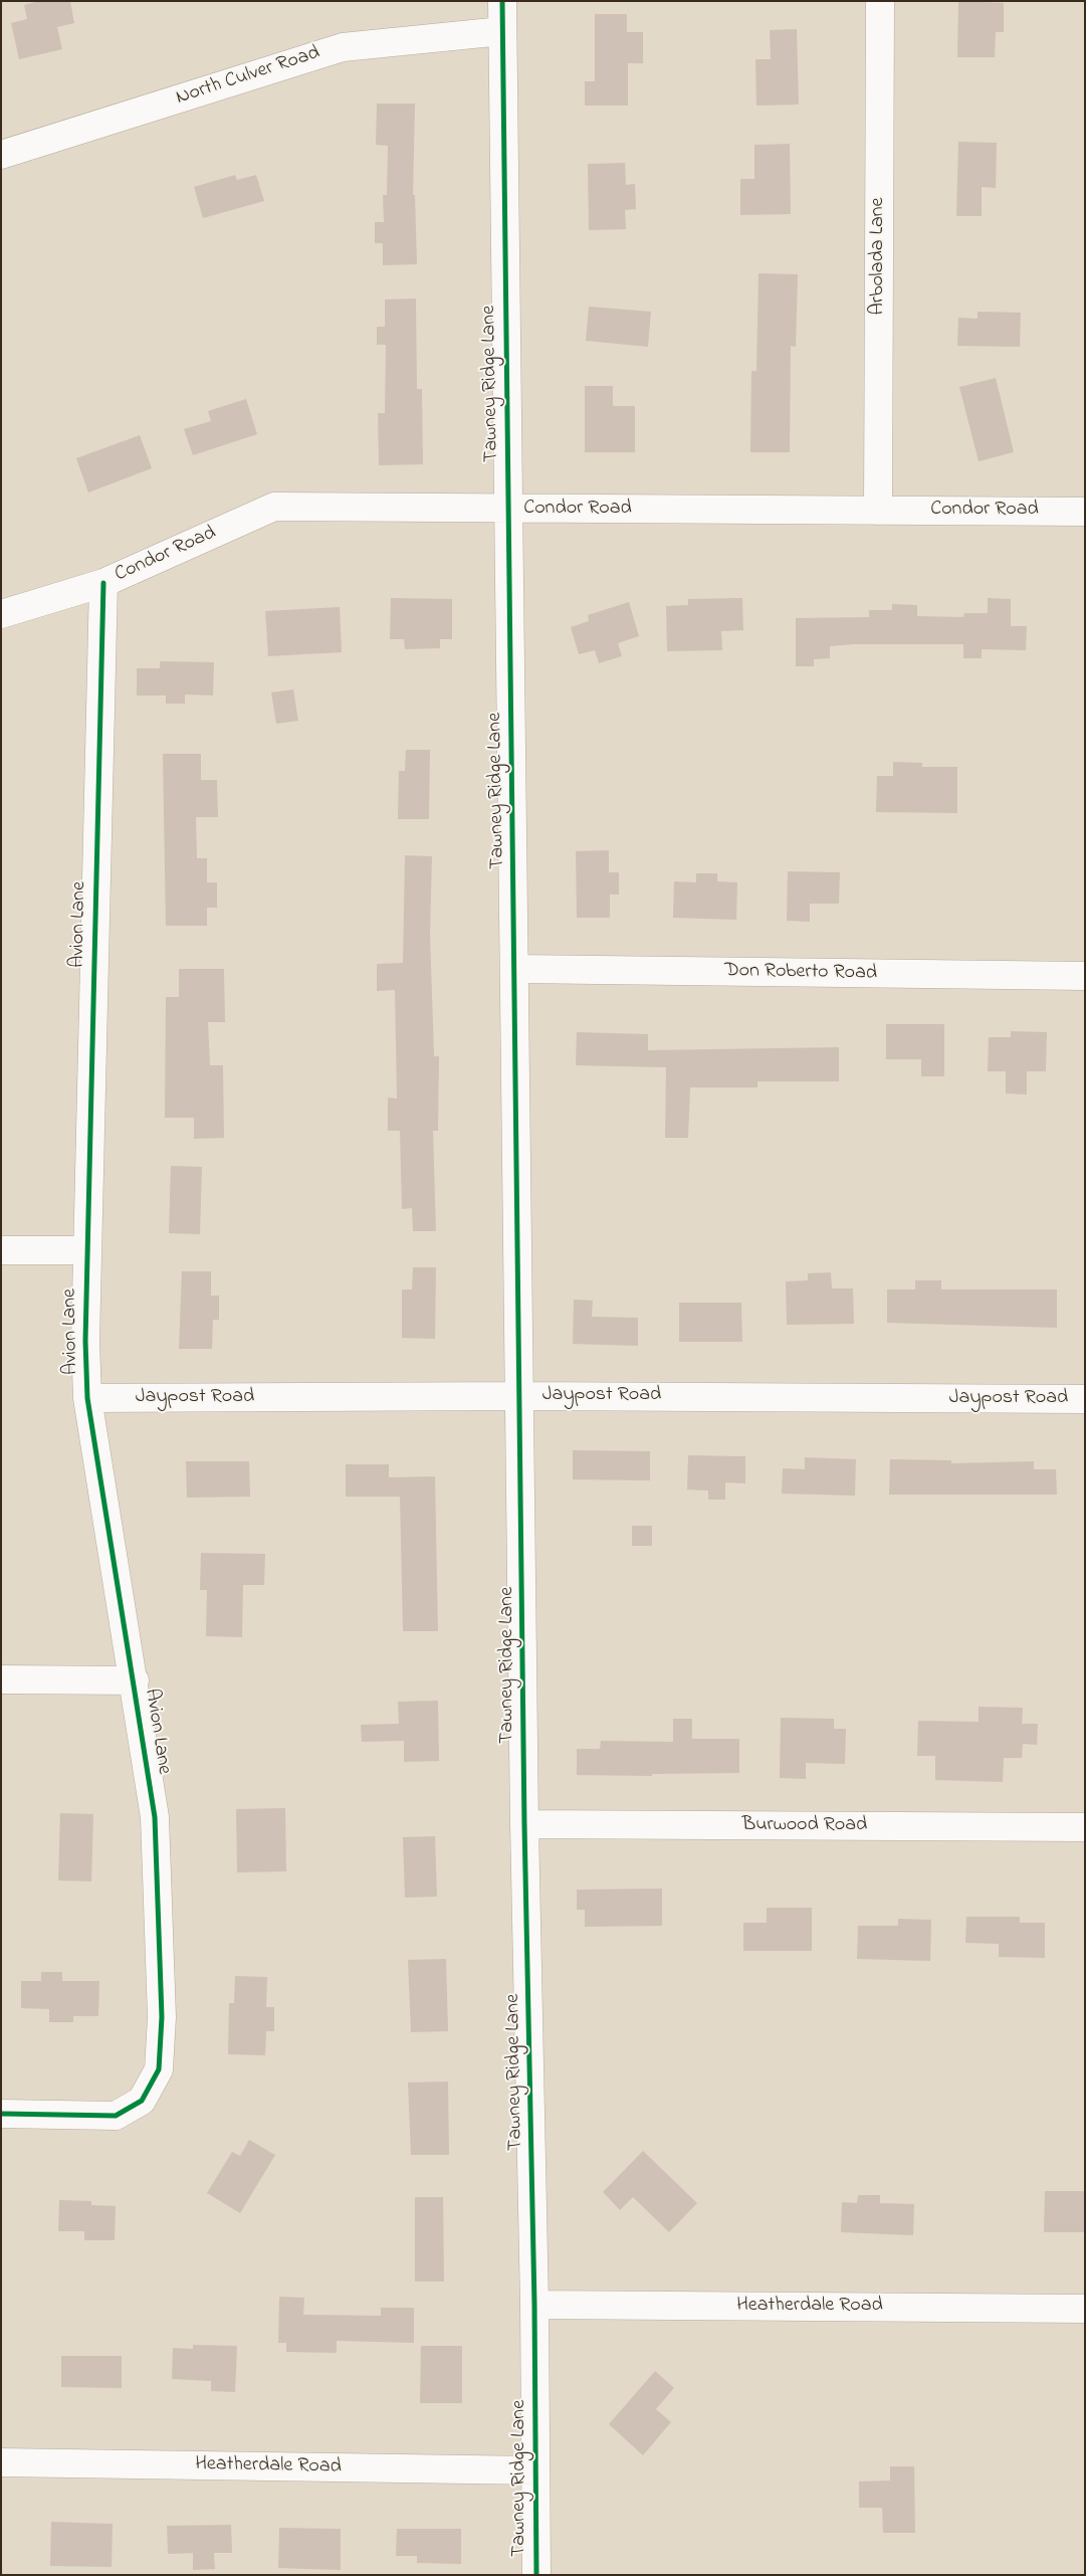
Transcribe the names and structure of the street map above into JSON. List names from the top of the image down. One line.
{"streets":{"street":["North Culver Road","Arbolada Lane","Tawney Ridge Lane","Condor Road","Avion Lane","Don Roberto Road","Jaypost Road","Burwood Road","Heatherdale Road"]},"crossings":[["North Culver Road","Tawney Ridge Lane"],["Arbolada Lane","Condor Road"],["Tawney Ridge Lane","Condor Road"],["Tawney Ridge Lane","Don Roberto Road"],["Tawney Ridge Lane","Jaypost Road"],["Tawney Ridge Lane","Burwood Road"],["Tawney Ridge Lane","Heatherdale Road"],["Condor Road","Avion Lane"],["Avion Lane","Jaypost Road"]]}
